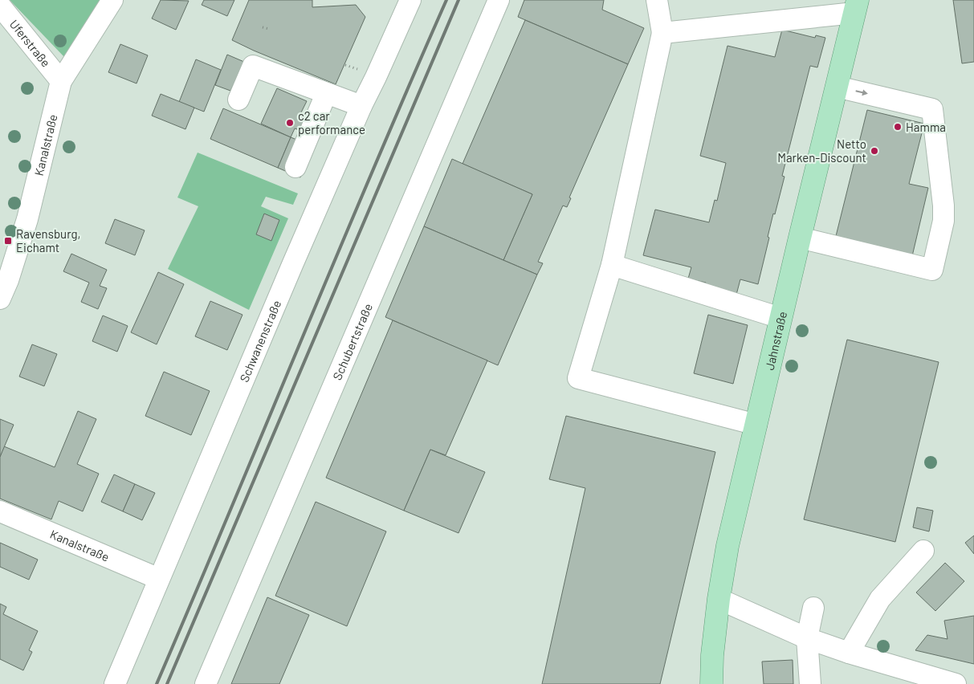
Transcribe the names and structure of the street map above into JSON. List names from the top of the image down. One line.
{"streets":{"main road":["Jahnstraße"],"street":["Uferstraße","Kanalstraße","Schwanenstraße","Schubertstraße"]},"crossings":[["Uferstraße","Kanalstraße"],["Kanalstraße","Schwanenstraße"]],"places":{"other":["c2 car performance","Hamma","Netto Marken-Discount"],"transit":["Ravensburg, Eichamt"]}}
